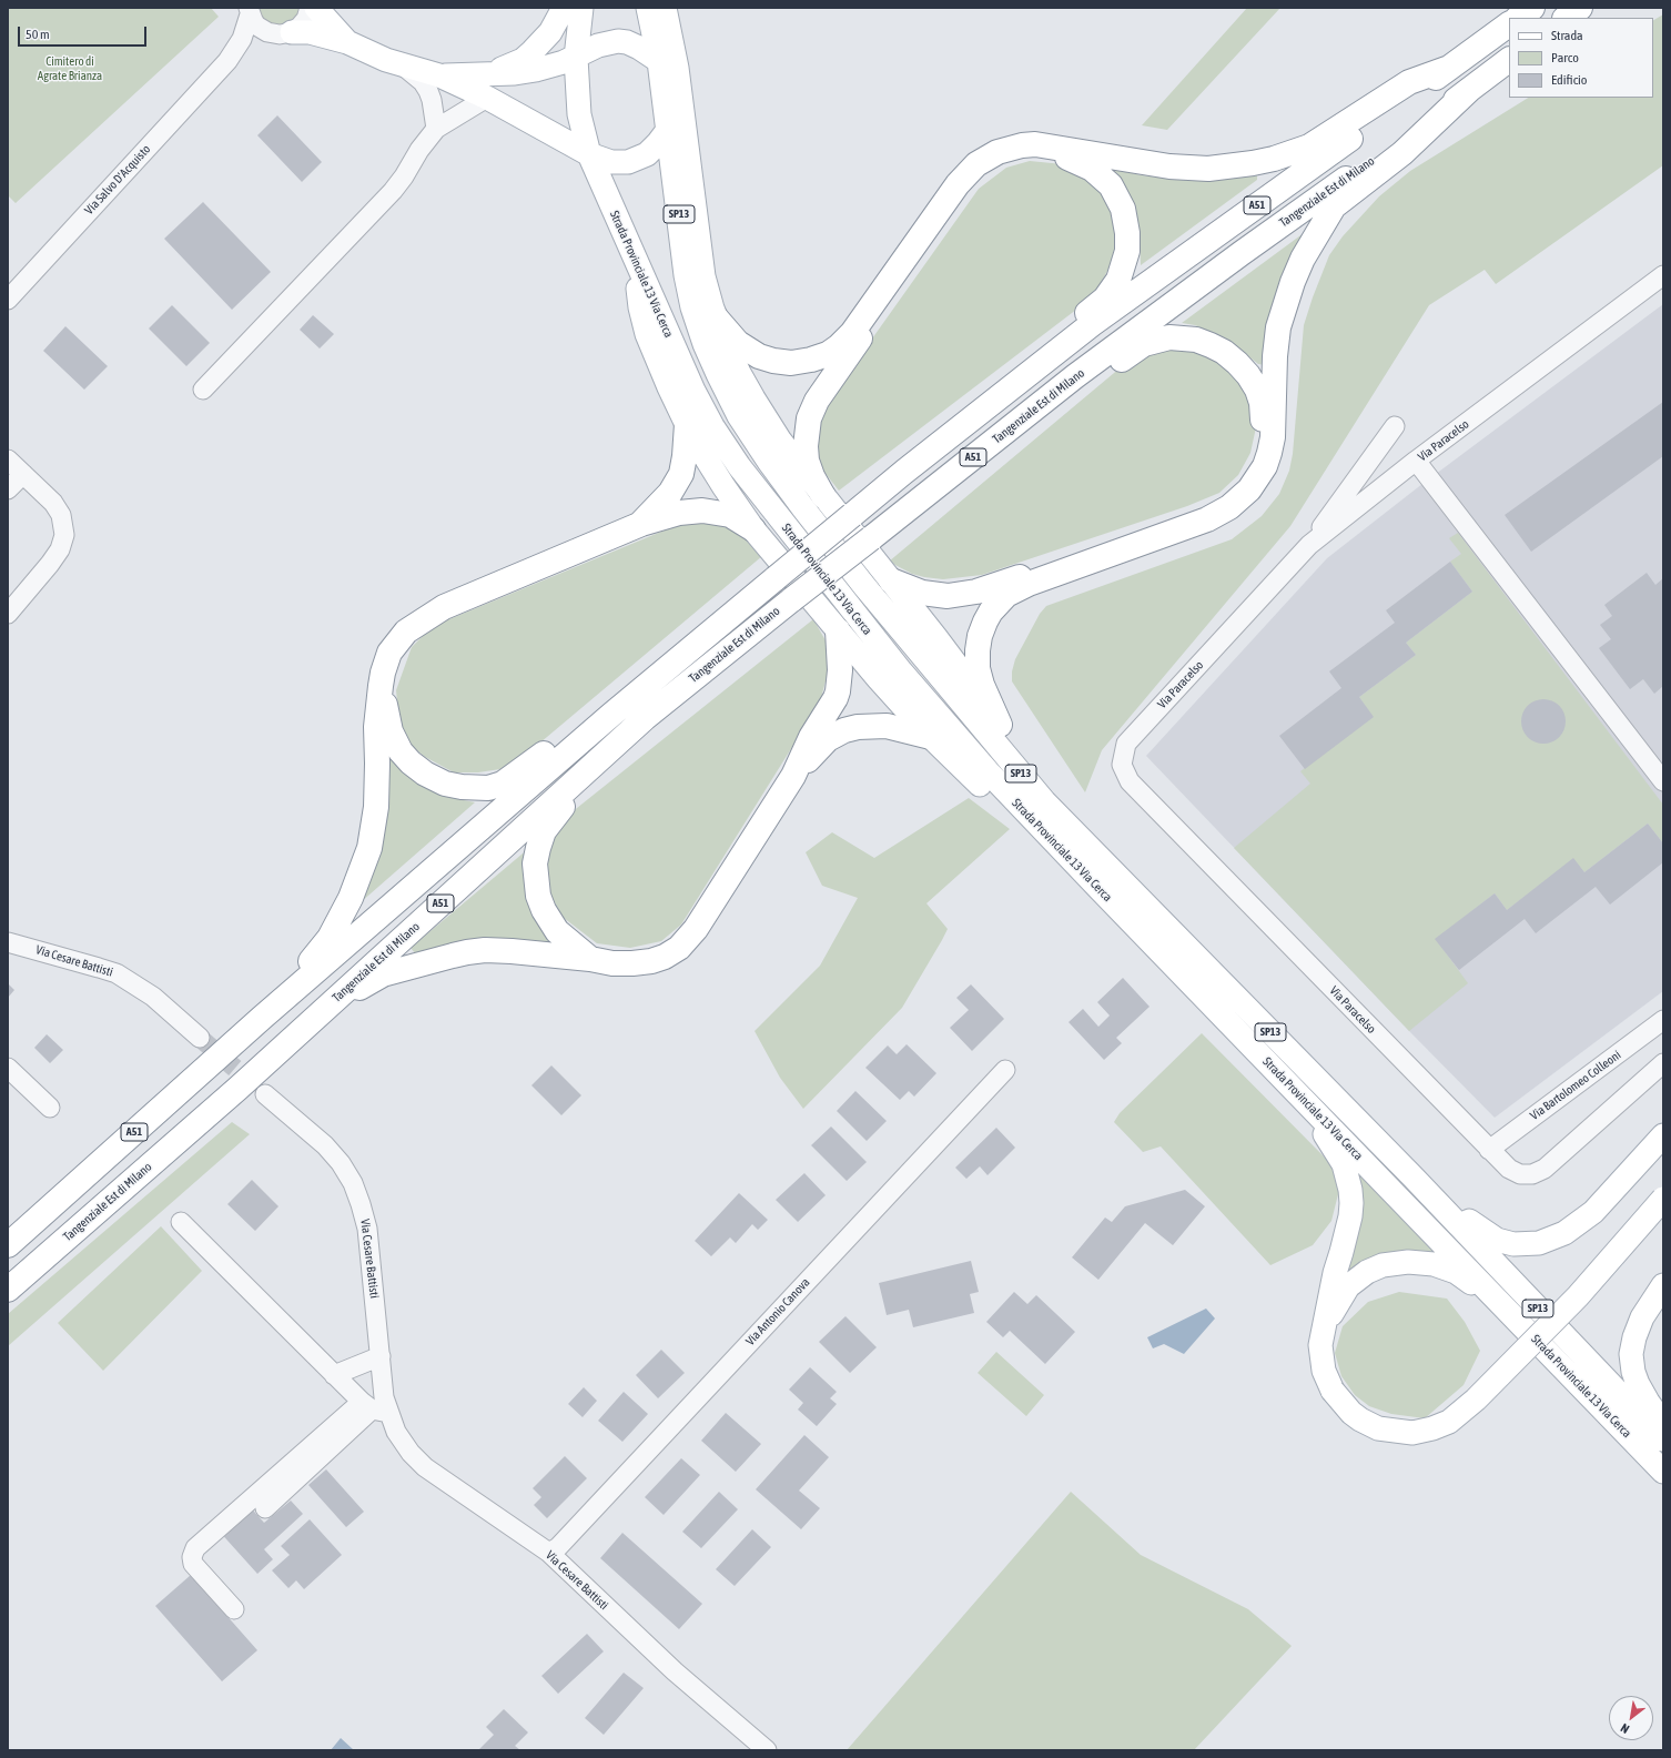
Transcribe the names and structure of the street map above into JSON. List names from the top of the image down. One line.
{"streets":{"highway":["Tangenziale Est di Milano","A51"],"main road":["SP13","Strada Provinciale 13 Via Cerca"],"street":["Via Salvo D'Acquisto","Via Paracelso","Via Cesare Battisti","Via Bartolomeo Colleoni","Via Antonio Canova"]},"crossings":[["Via Paracelso","Via Bartolomeo Colleoni"],["Via Cesare Battisti","Via Antonio Canova"]],"parks":["Cimitero di Agrate Brianza"],"legend":["Strada","Parco","Edificio"],"scale_bar":"50 m","north":"bottom left"}
